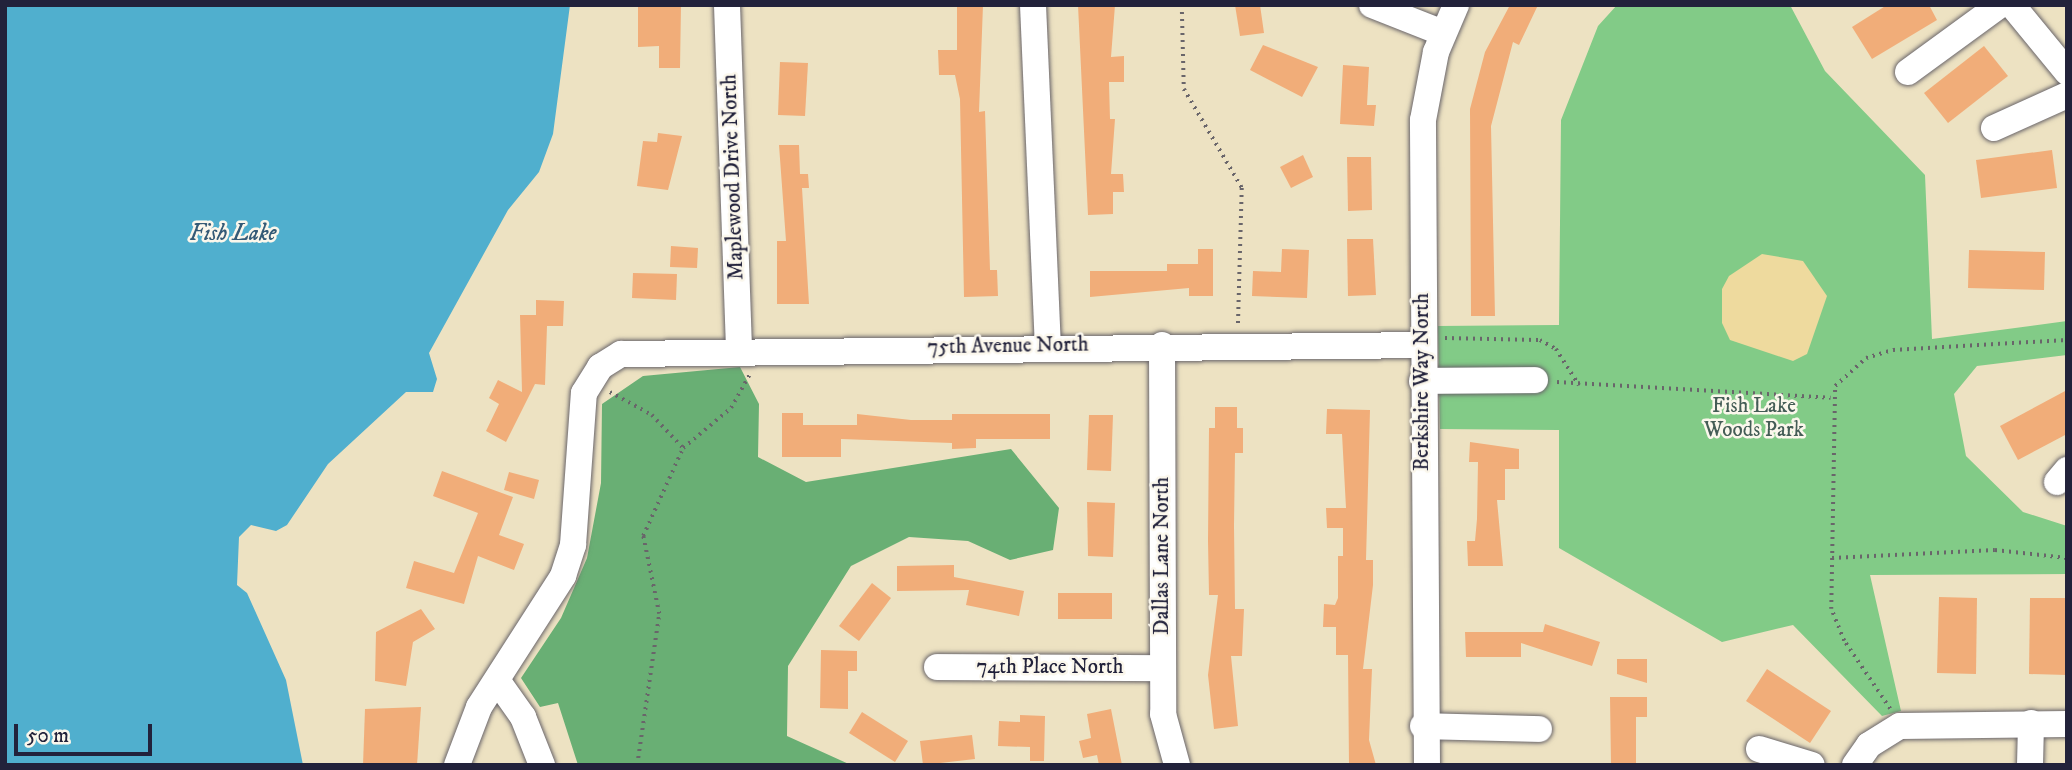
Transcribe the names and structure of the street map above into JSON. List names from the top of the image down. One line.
{"streets":{"street":["Maplewood Drive North","75th Avenue North","Berkshire Way North","Dallas Lane North","74th Place North"]},"crossings":[["Maplewood Drive North","75th Avenue North"],["75th Avenue North","Berkshire Way North"],["75th Avenue North","Dallas Lane North"],["Dallas Lane North","74th Place North"]],"water":["Fish Lake"],"parks":["Fish Lake Woods Park"],"scale_bar":"50 m"}
